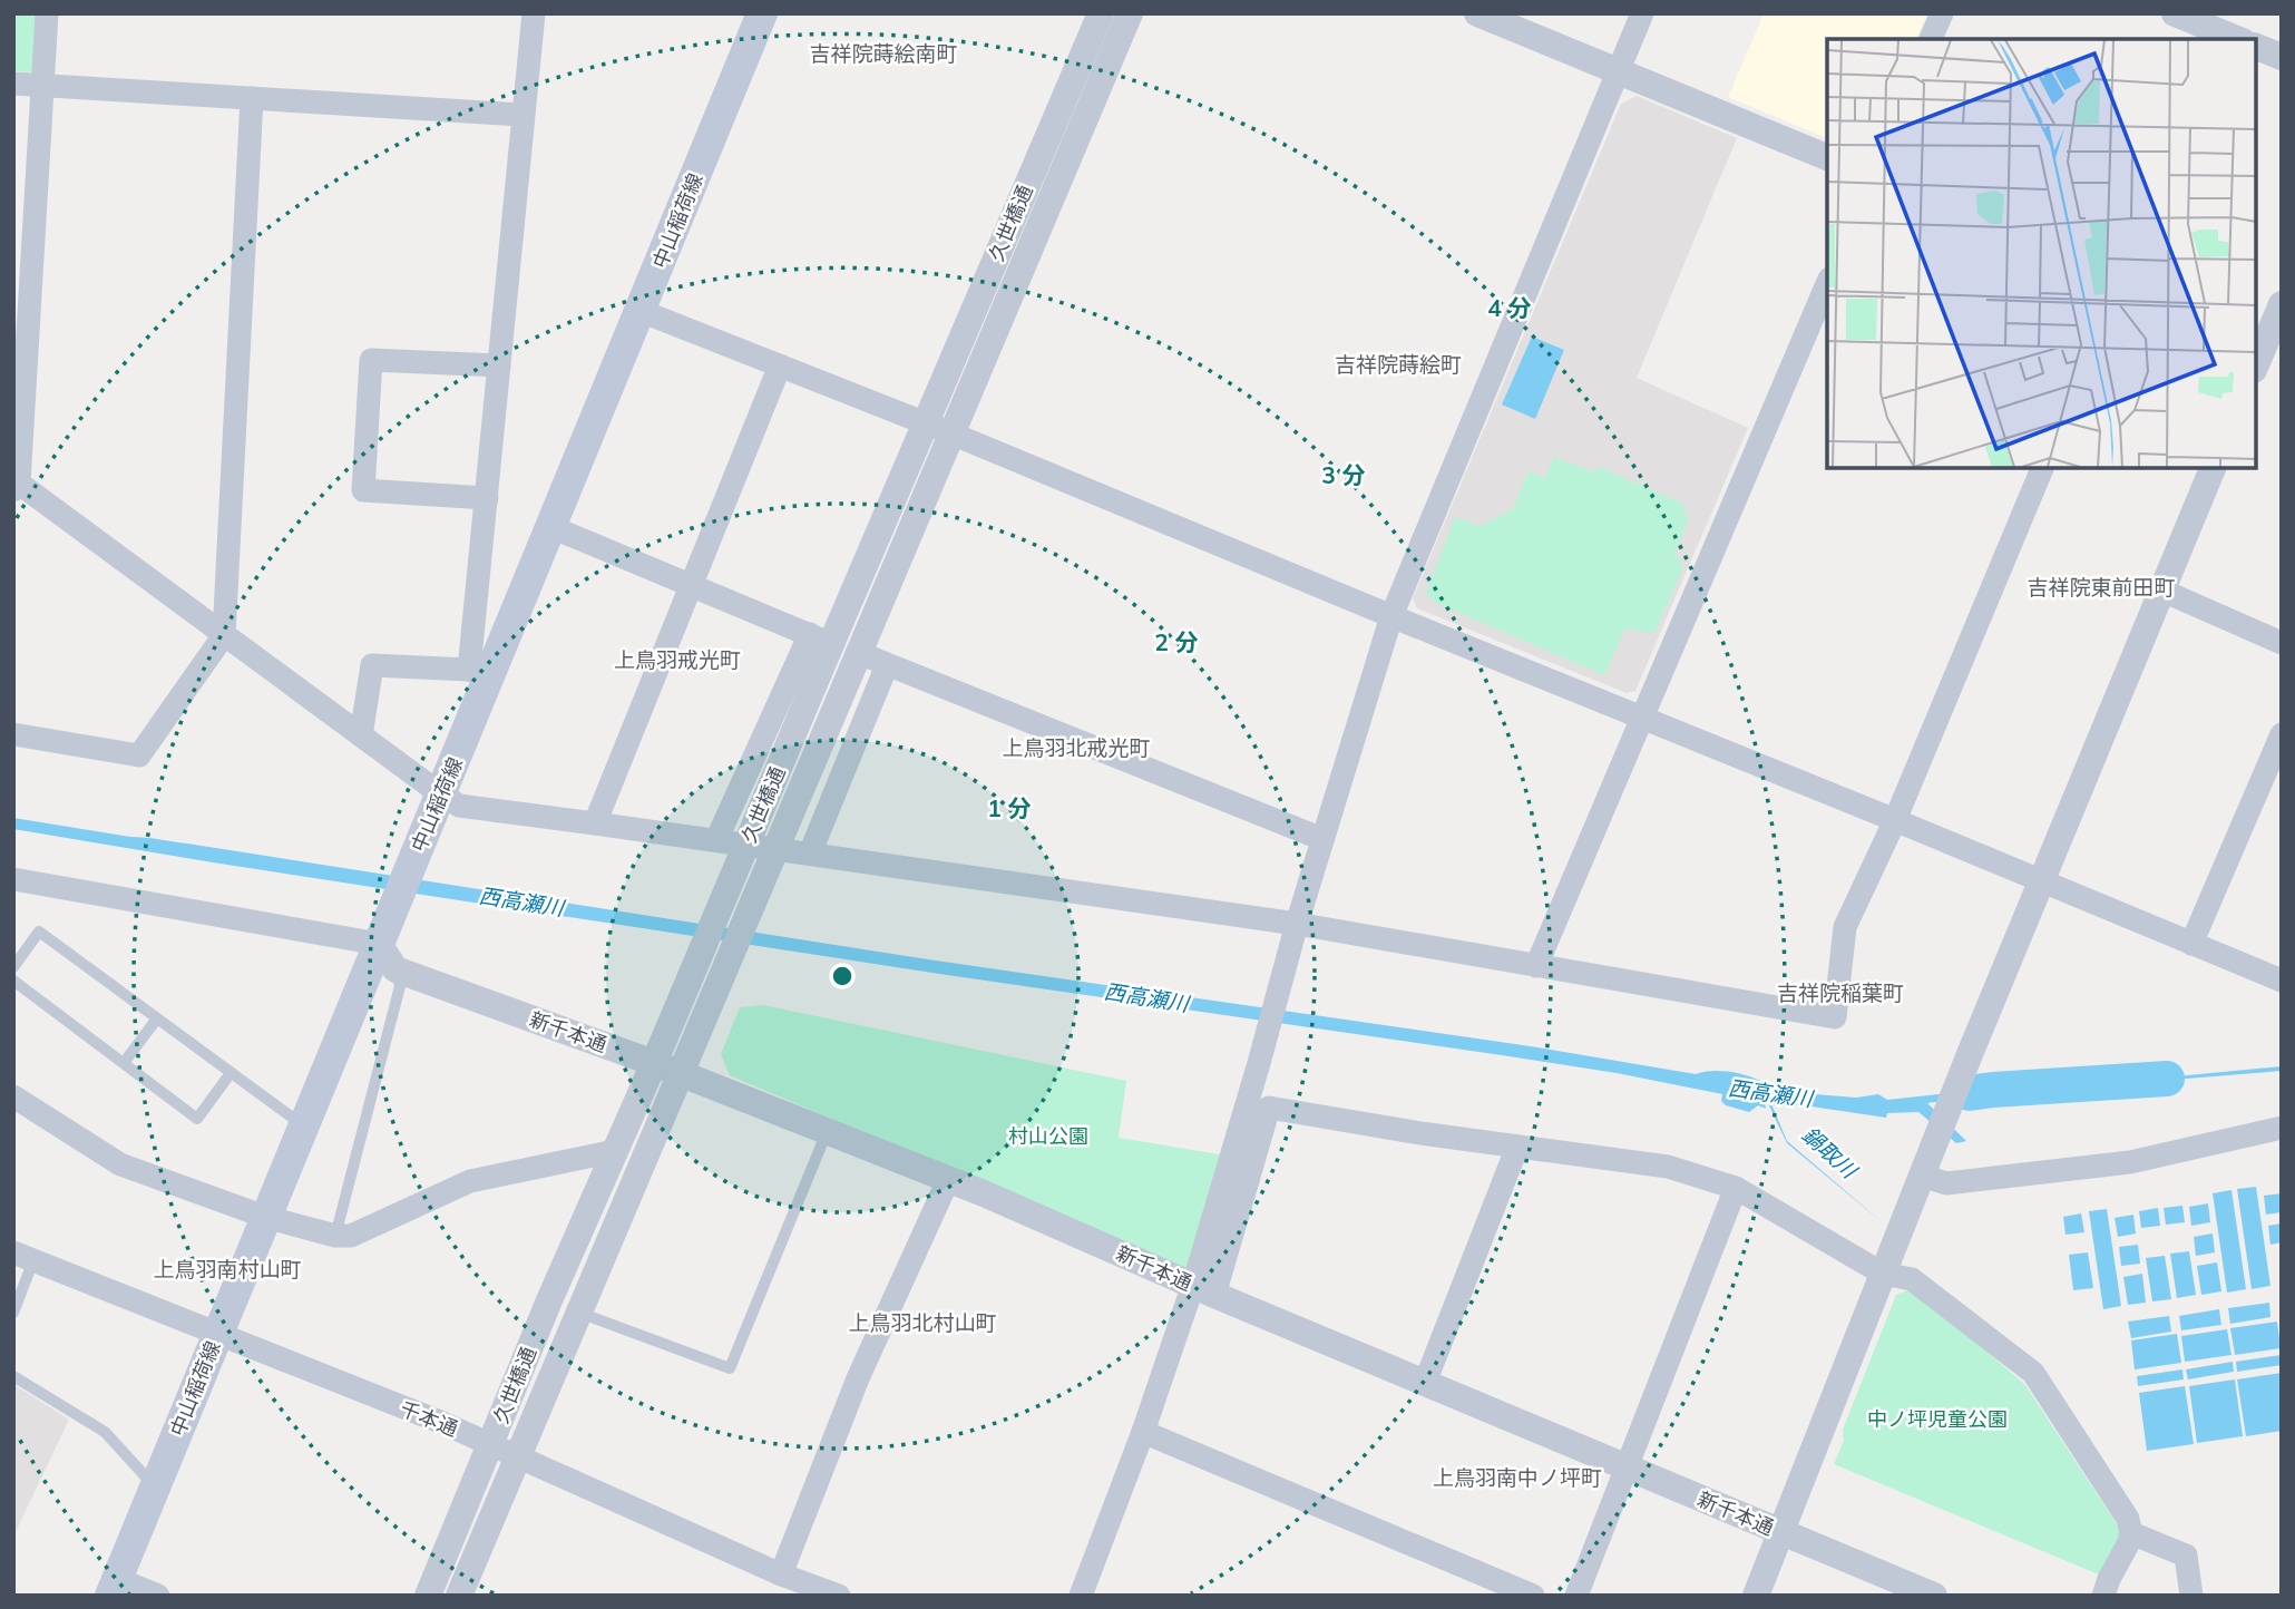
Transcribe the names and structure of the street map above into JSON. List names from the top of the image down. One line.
{"streets":{"main road":["中山稲荷線"],"street":["久世橋通","新千本通","千本通"]},"crossings":[["中山稲荷線","新千本通"],["中山稲荷線","千本通"],["久世橋通","新千本通"],["久世橋通","千本通"]],"districts":["吉祥院蒔絵南町","吉祥院蒔絵町","吉祥院東前田町","上鳥羽戒光町","上鳥羽北戒光町","吉祥院稲葉町","上鳥羽南村山町","上鳥羽北村山町","上鳥羽南中ノ坪町"],"water":["西高瀬川","鍋取川"],"parks":["村山公園","中ノ坪児童公園"],"rings":["4 分","3 分","2 分","1 分"]}
